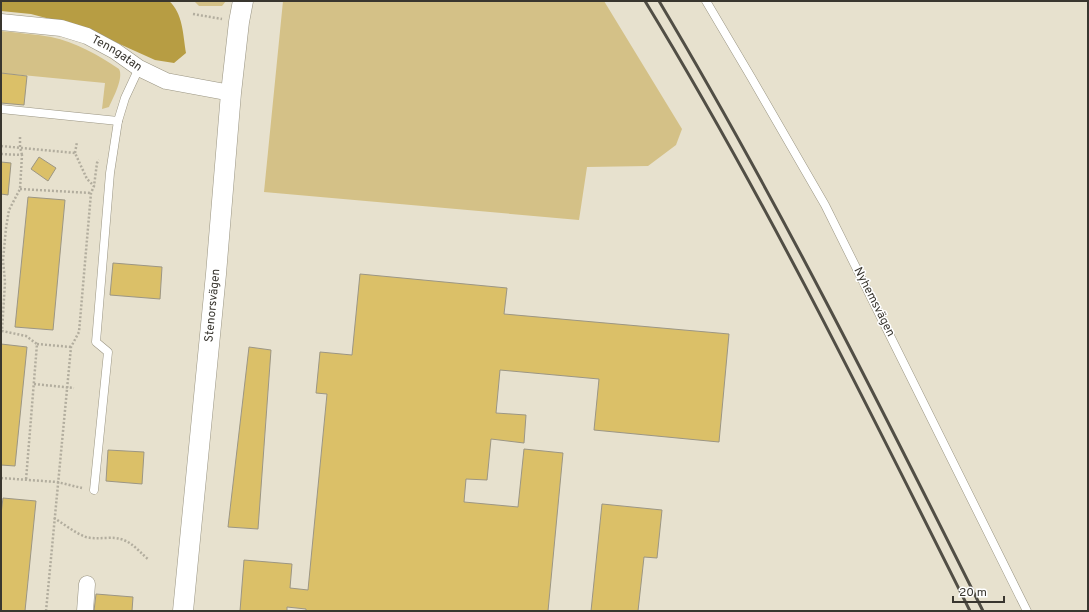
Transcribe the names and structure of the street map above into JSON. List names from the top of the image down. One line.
{"streets":{"street":["Tenngatan","Stenorsvägen"],"lane":["Nyhemsvägen"]},"crossings":[["Tenngatan","Stenorsvägen"]],"scale_bar":"20 m"}
